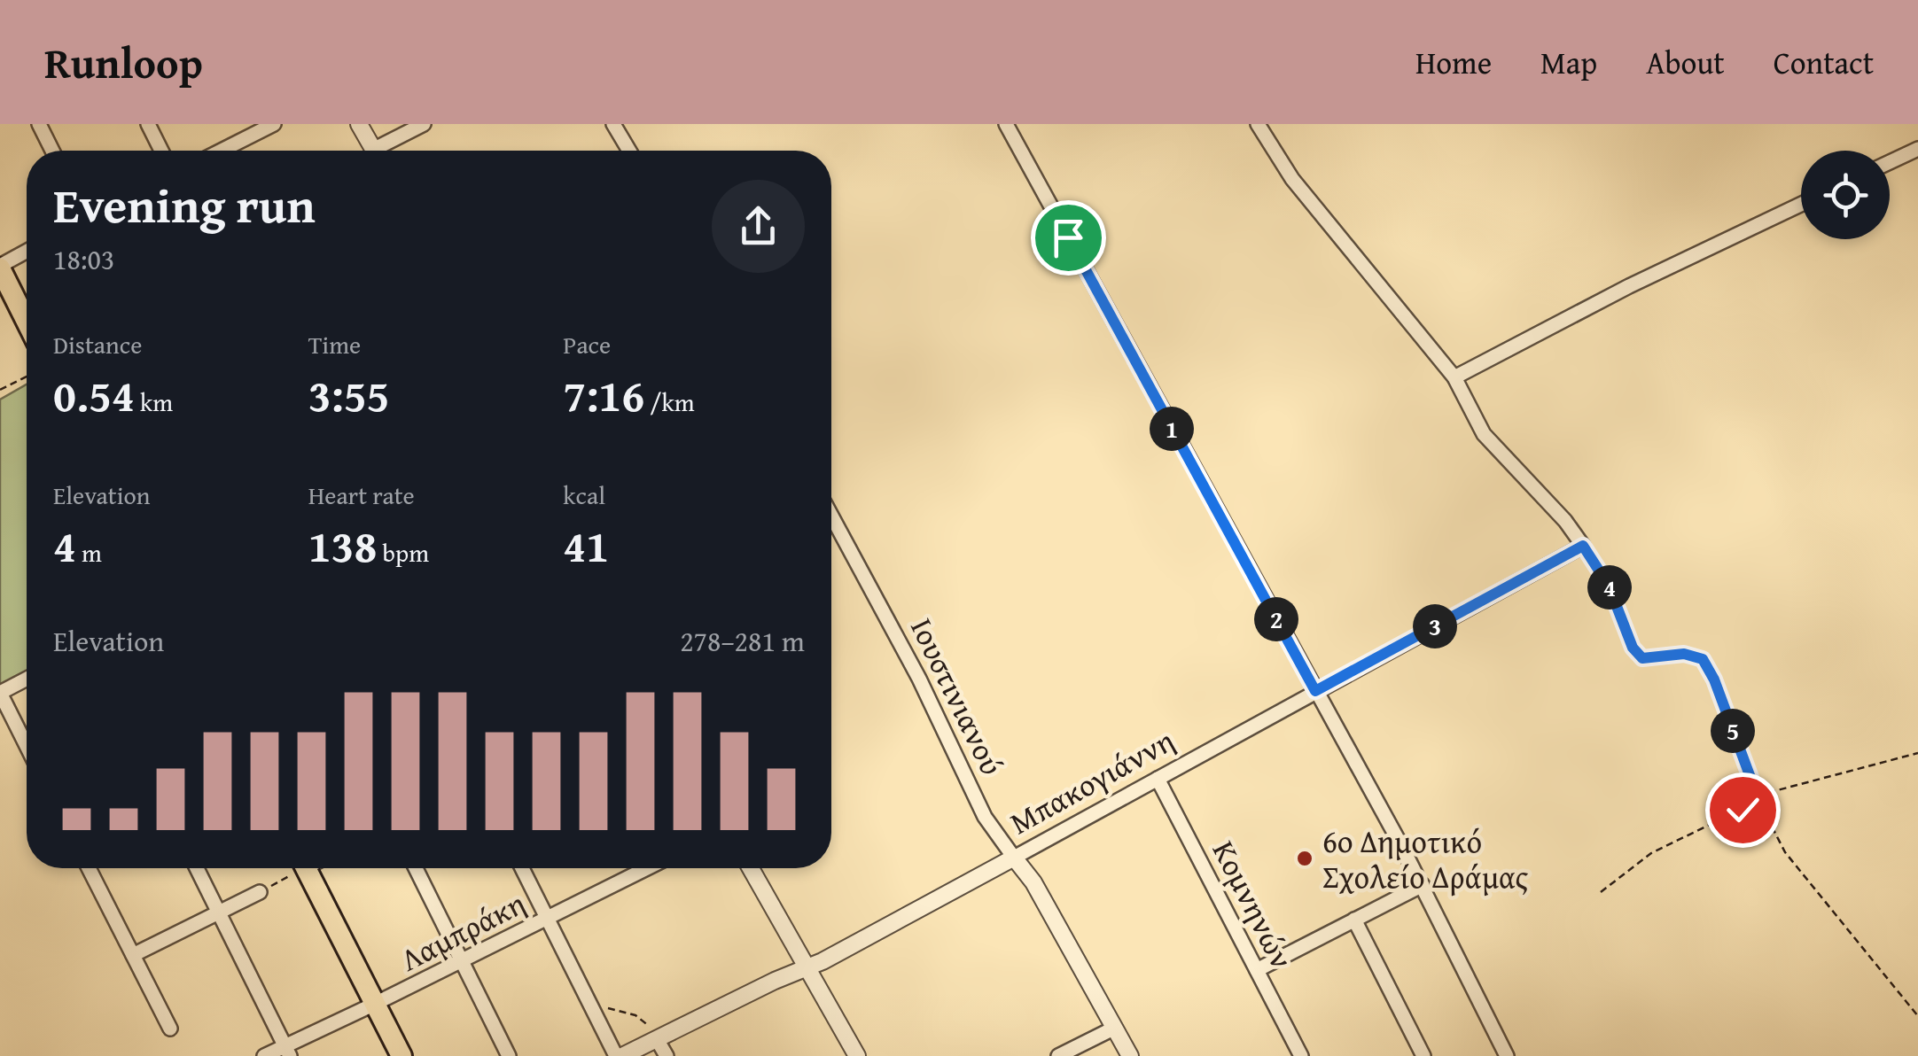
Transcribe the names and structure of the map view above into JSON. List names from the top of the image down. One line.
{"streets":{"street":["Ιουστινιανού","Μπακογιάννη","Κομνηνών","Λαμπράκη"]},"crossings":[["Ιουστινιανού","Μπακογιάννη"],["Μπακογιάννη","Κομνηνών"]],"places":["6o Δημοτικό Σχολείο Δράμας"],"page":{"header":"Runloop","nav":["Home","Map","About","Contact"],"heading":["Evening run","18:03"],"stats":[["Distance","0.54 km"],["Time","3:55"],["Pace","7:16 /km"],["Elevation","4 m"],["Heart rate","138 bpm"],["kcal","41"]],"pins":["1","4","2","3","5"],"chart":["Elevation","278–281 m"]}}
